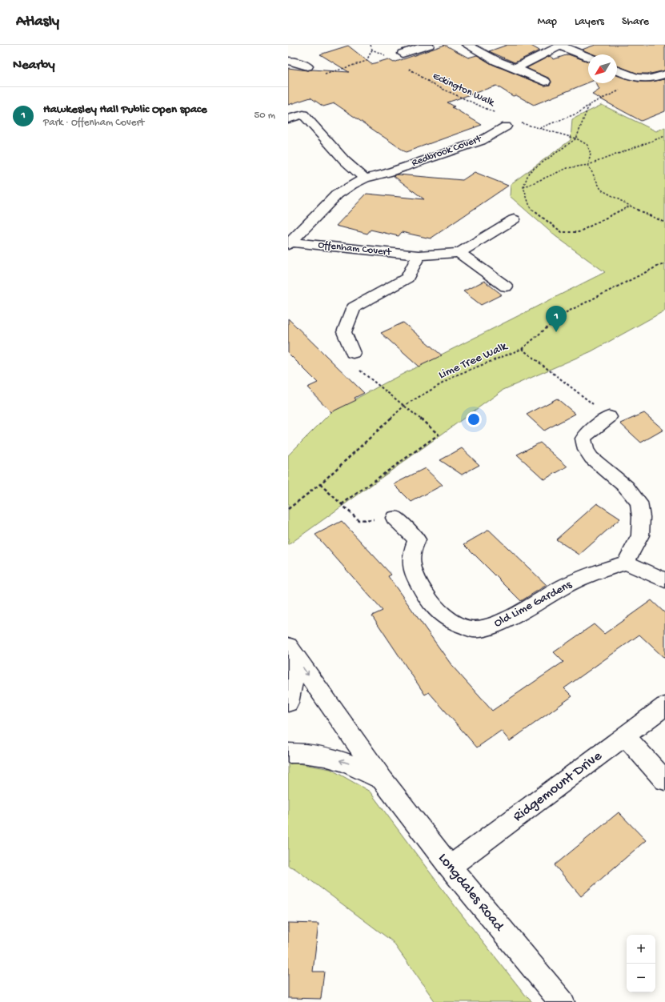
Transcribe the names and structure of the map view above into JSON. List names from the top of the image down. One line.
{"streets":{"street":["Redbrook Covert","Offenham Covert","Old Lime Gardens","Ridgemount Drive","Longdales Road"],"path":["Eckington Walk","Lime Tree Walk"]},"crossings":[["Redbrook Covert","Offenham Covert"],["Ridgemount Drive","Longdales Road"]],"north":"bottom left","page":{"header":"Atlasly","nav":["Map","Layers","Share"],"heading":"Nearby","list":[{"mark":"1","name":"Hawkesley Hall Public Open space","note":"Park · Offenham Covert","value":"50 m"}],"pins":"1","map_buttons":["+","−"]}}
